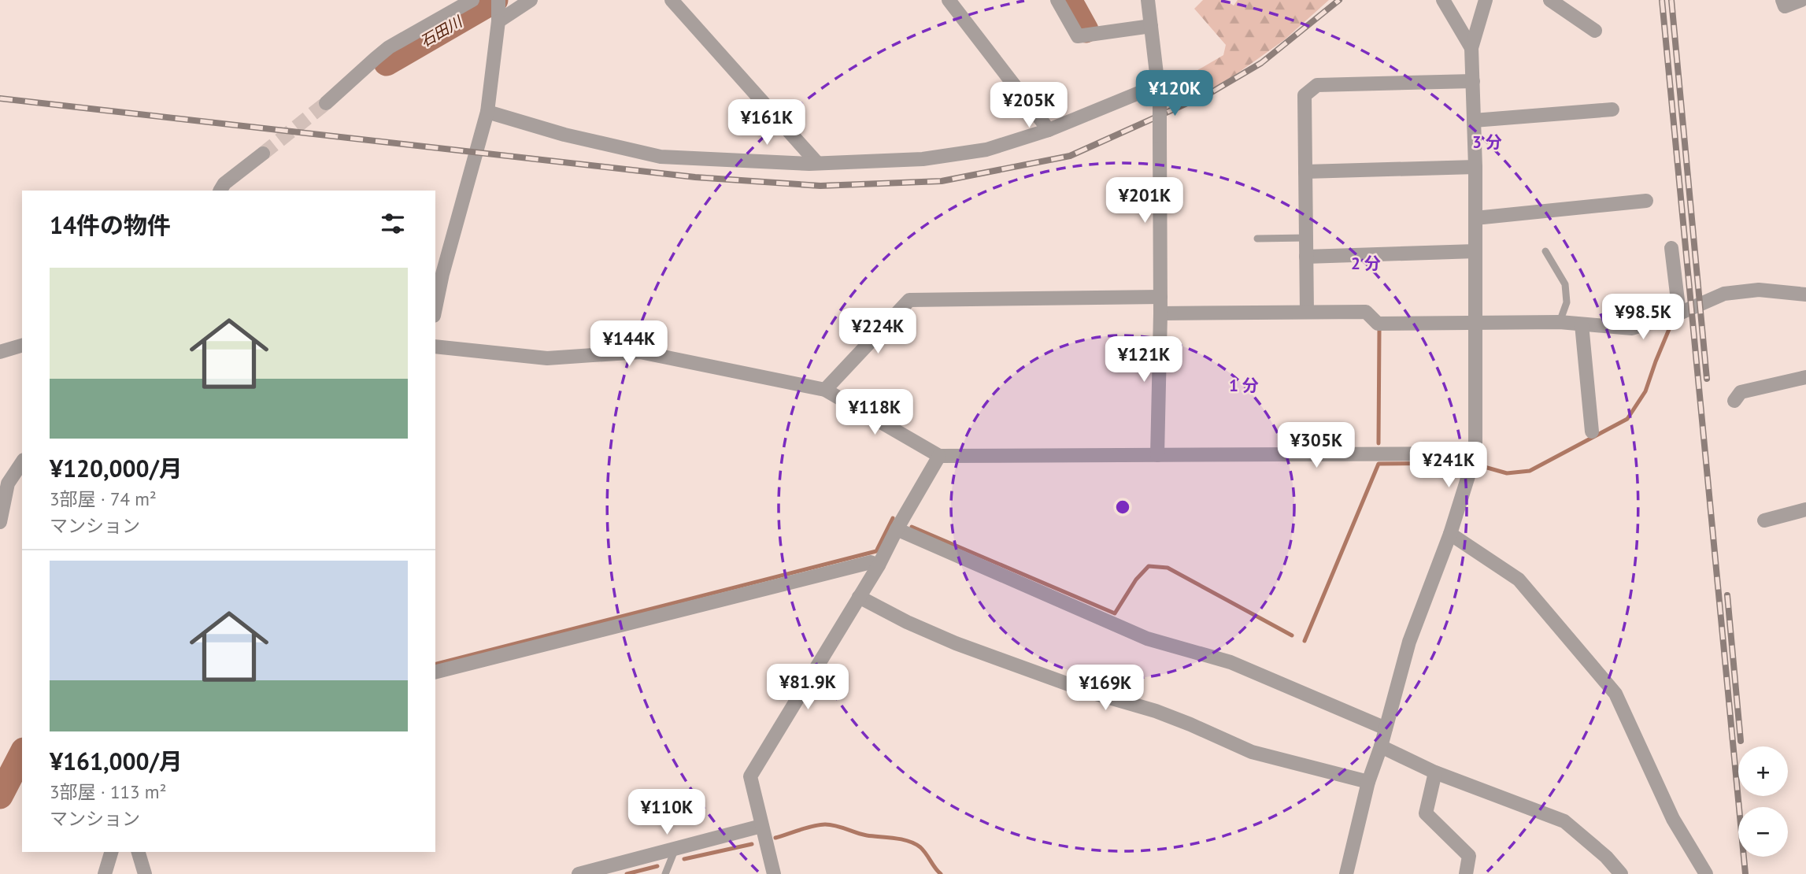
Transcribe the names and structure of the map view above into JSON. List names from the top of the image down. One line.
{"water":["石田川"],"page":{"price":["¥120K","¥205K","¥161K","¥201K","¥98.5K","¥224K","¥144K","¥121K","¥118K","¥305K","¥241K","¥81.9K","¥169K","¥110K"],"heading":"14件の物件","list":[{"name":"¥120,000/月","note":"3部屋 · 74 m² · マンション"},{"name":"¥161,000/月","note":"3部屋 · 113 m² · マンション"}],"map_buttons":["+","−"]},"rings":["3 分","2 分","1 分"]}
